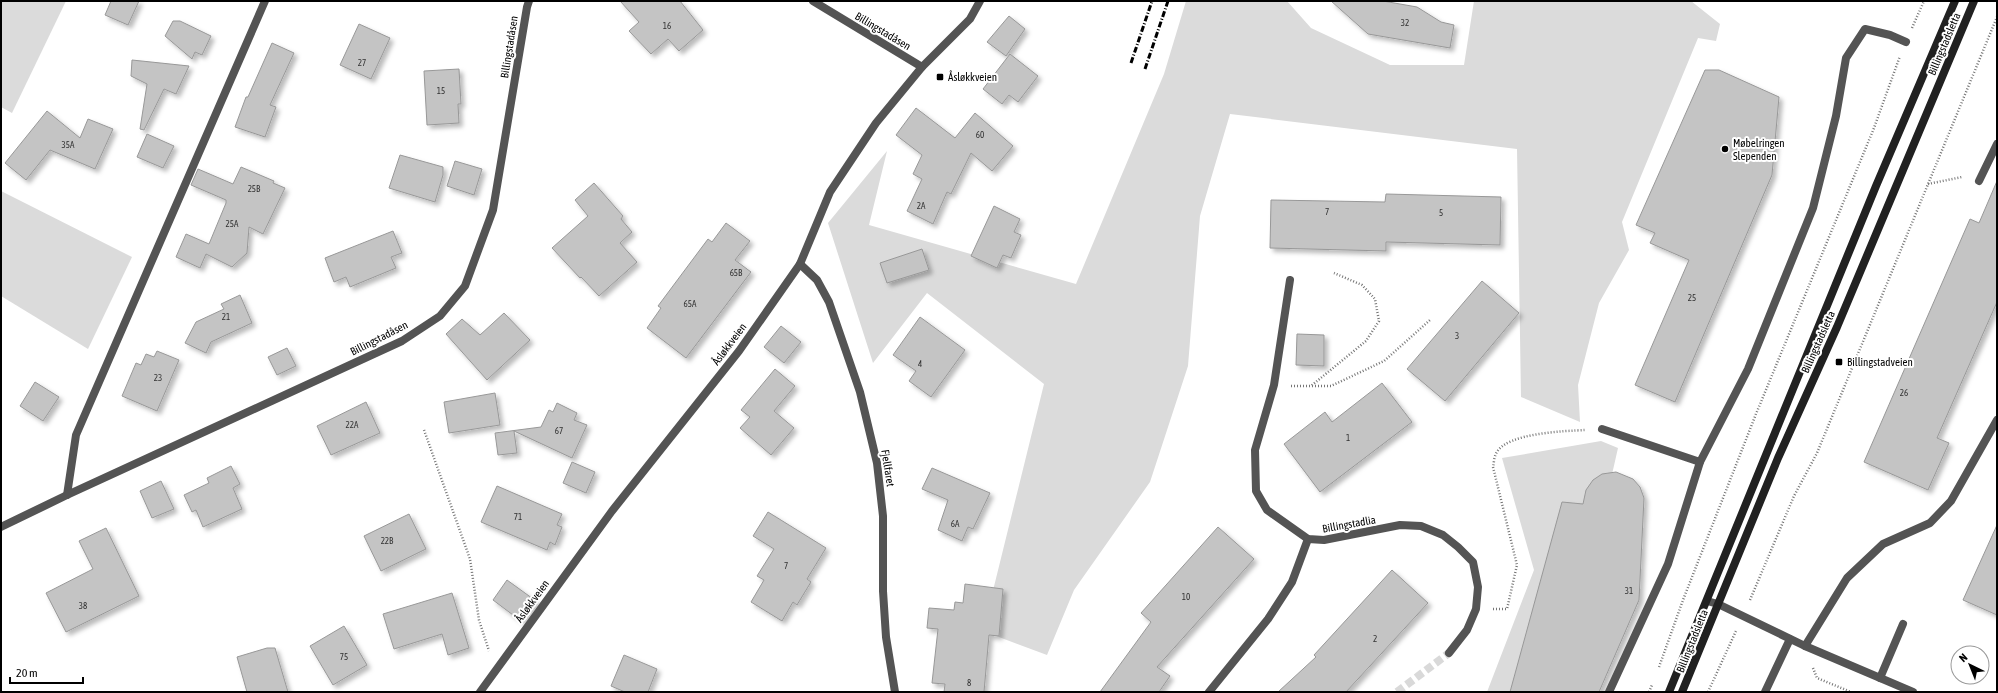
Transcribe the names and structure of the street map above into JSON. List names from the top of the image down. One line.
{"streets":{"main road":["Billingstadsletta"],"street":["Billingstadåsen","Åsløkkveien","Fjellfaret","Billingstadlia"]},"crossings":[["Billingstadåsen","Åsløkkveien"],["Åsløkkveien","Fjellfaret"]],"places":{"transit":["Åsløkkveien","Billingstadveien"],"other":["Møbelringen Slependen"]},"house_numbers":["32","16","27","15","60","35A","25B","2A","7","5","25A","65B","25","65A","21","3","4","23","26","22A","67","1","71","6A","22B","7","31","10","38","2","75","8"],"scale_bar":"20 m","north":"top left"}
